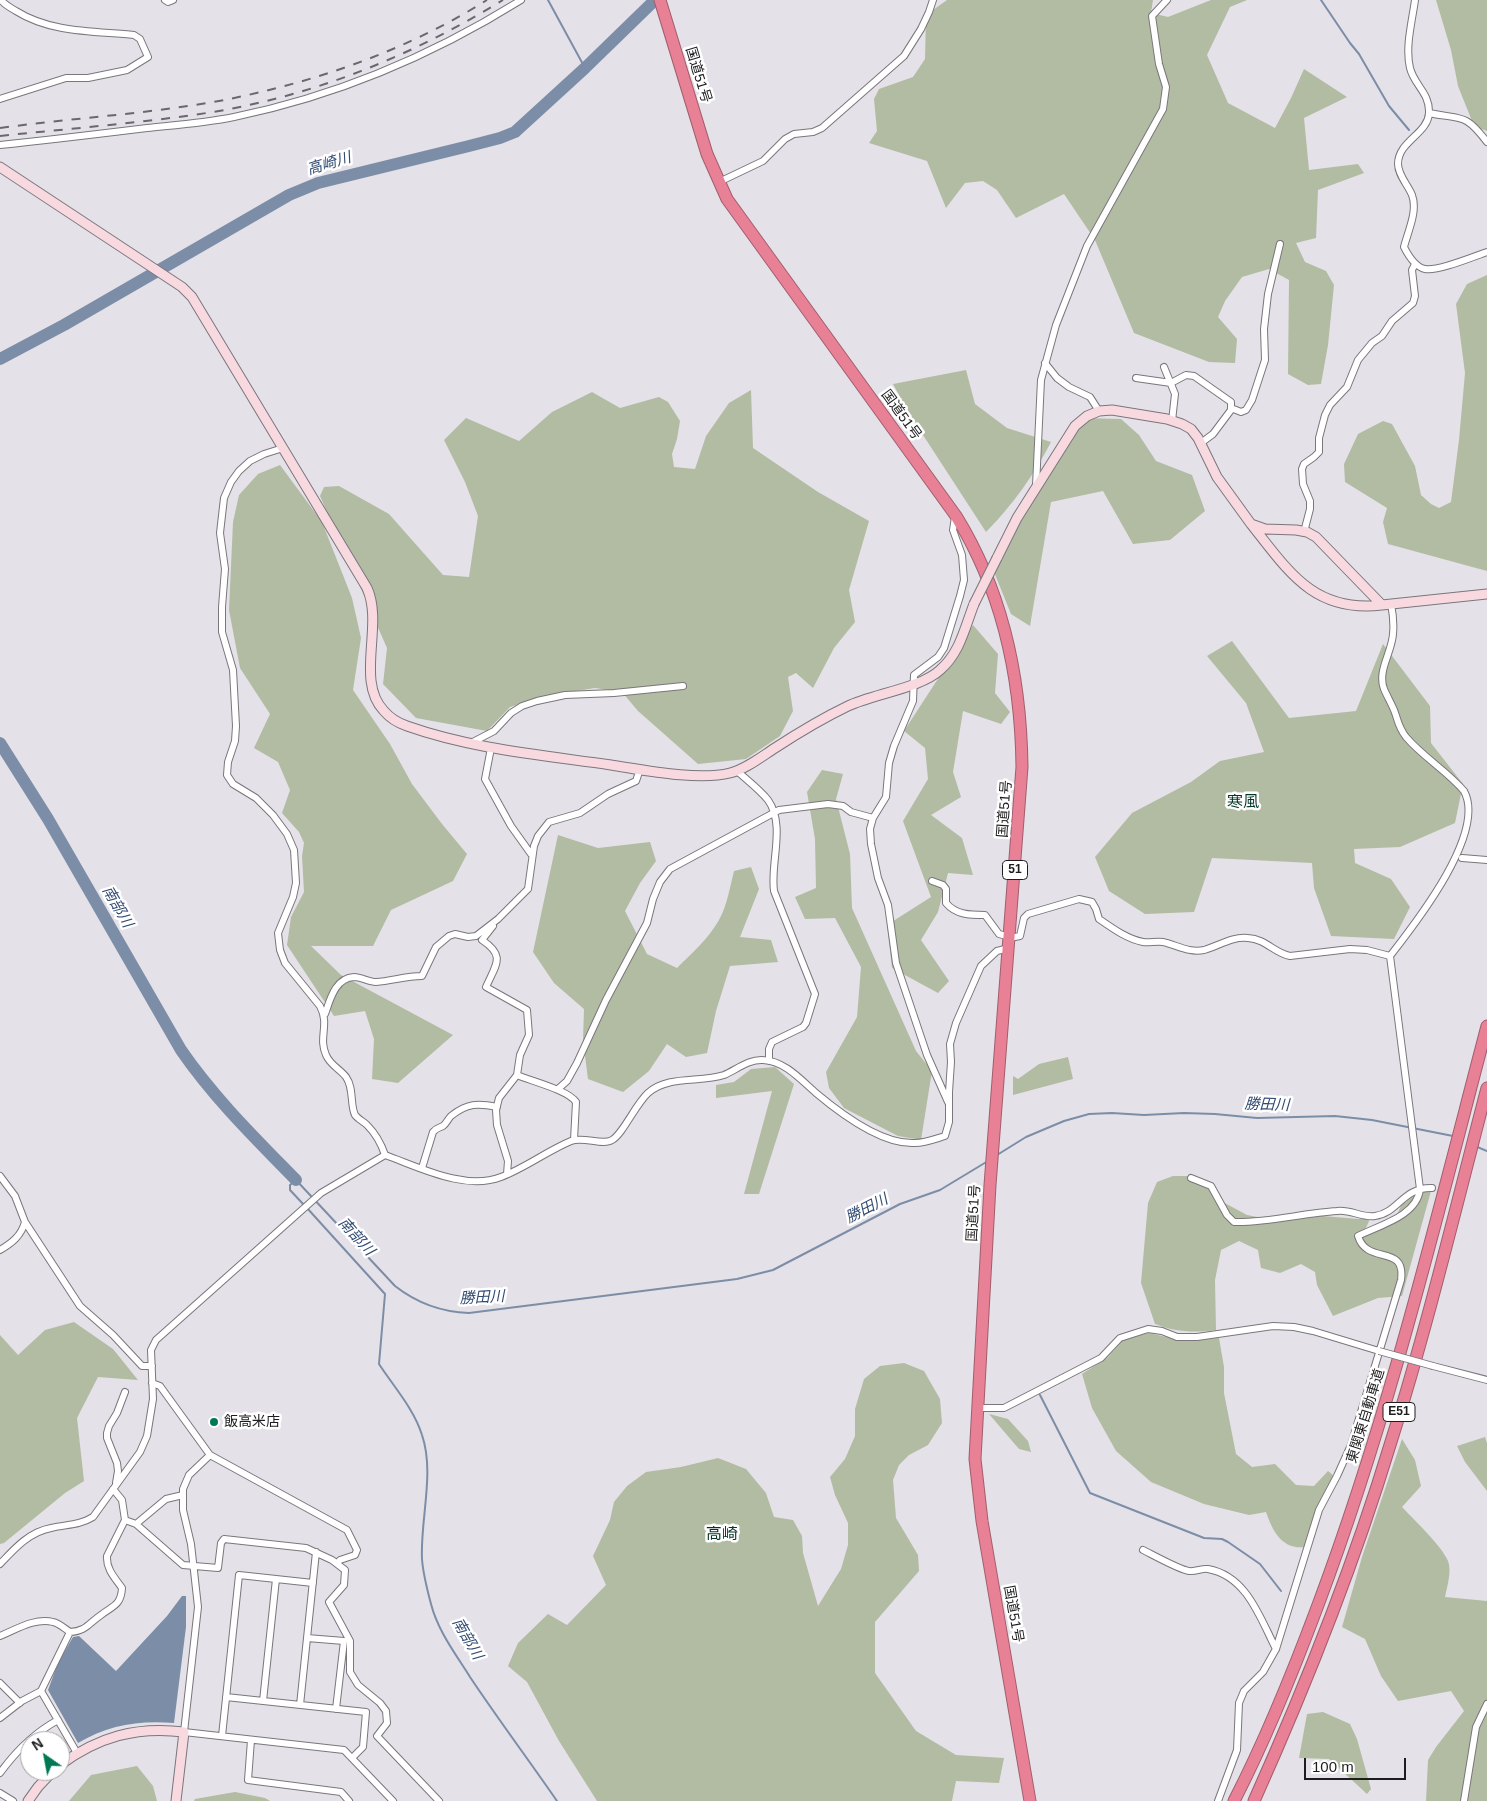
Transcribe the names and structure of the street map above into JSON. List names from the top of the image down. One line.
{"streets":{"highway":["国道51号","51","E51","東関東自動車道"]},"districts":["寒風","高崎"],"water":["高崎川","南部川","勝田川"],"places":["飯高米店"],"scale_bar":"100 m","north":"top left"}
